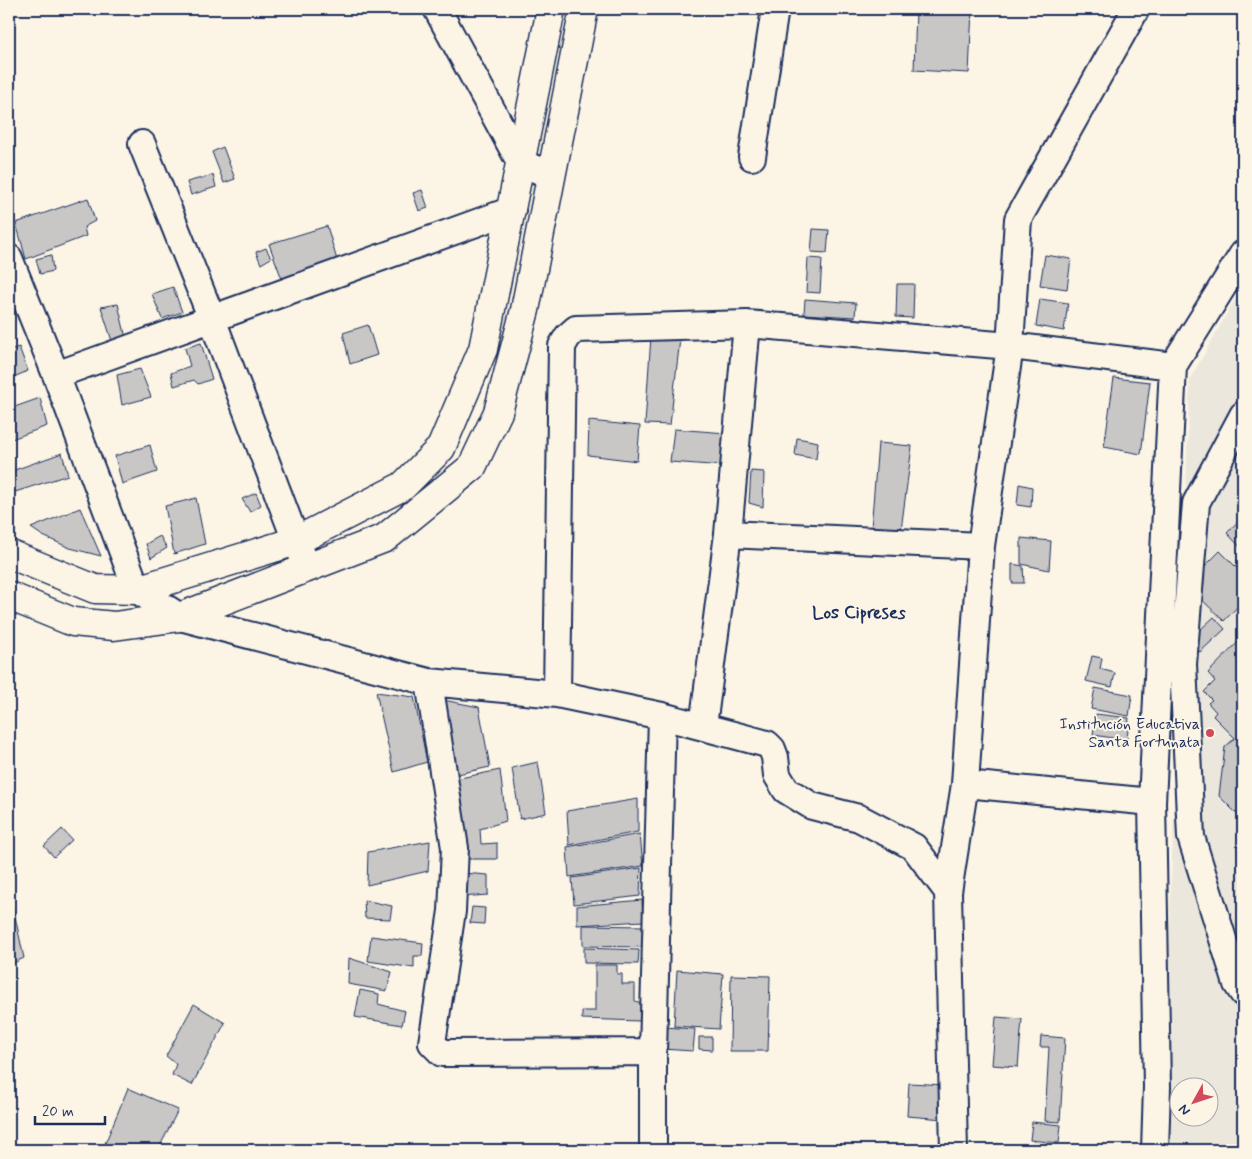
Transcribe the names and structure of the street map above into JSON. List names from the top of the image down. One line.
{"districts":["Los Cipreses"],"places":["Institución Educativa Santa Fortunata"],"scale_bar":"20 m","north":"bottom left"}
